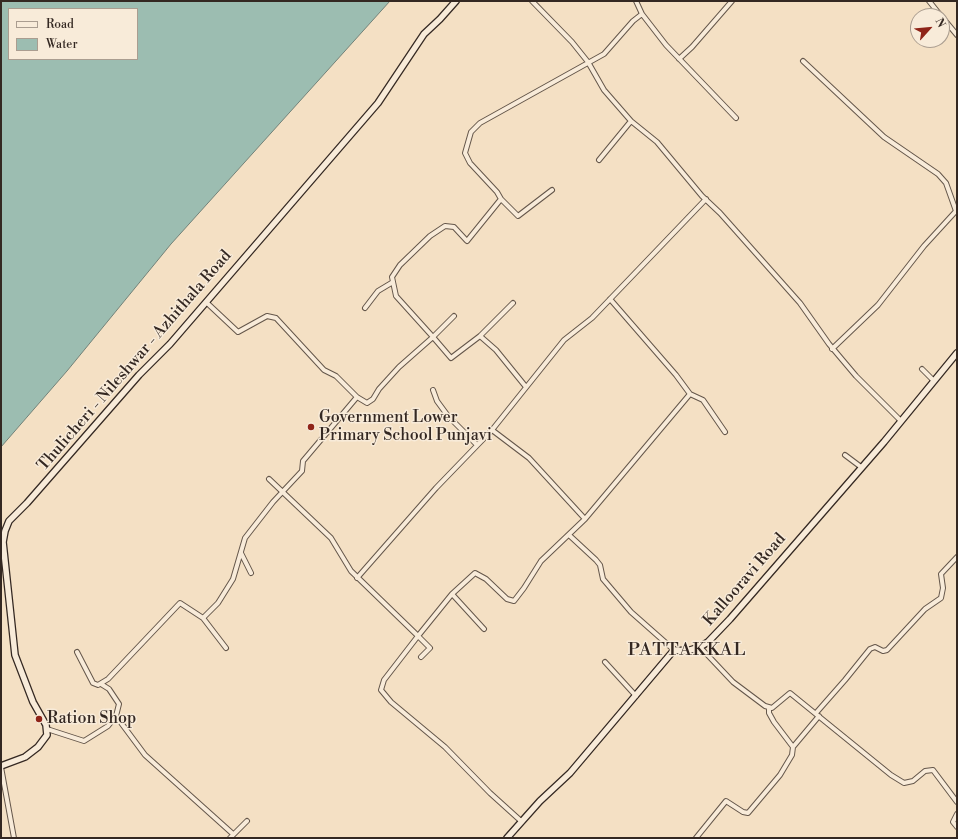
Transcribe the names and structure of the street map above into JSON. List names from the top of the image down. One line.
{"streets":{"main road":["Thulicheri - Nileshwar - Azhithala Road","Kallooravi Road"]},"districts":["PATTAKKAL"],"places":["Government Lower Primary School Punjavi","Ration Shop"],"legend":["Road","Water"],"north":"top right"}
